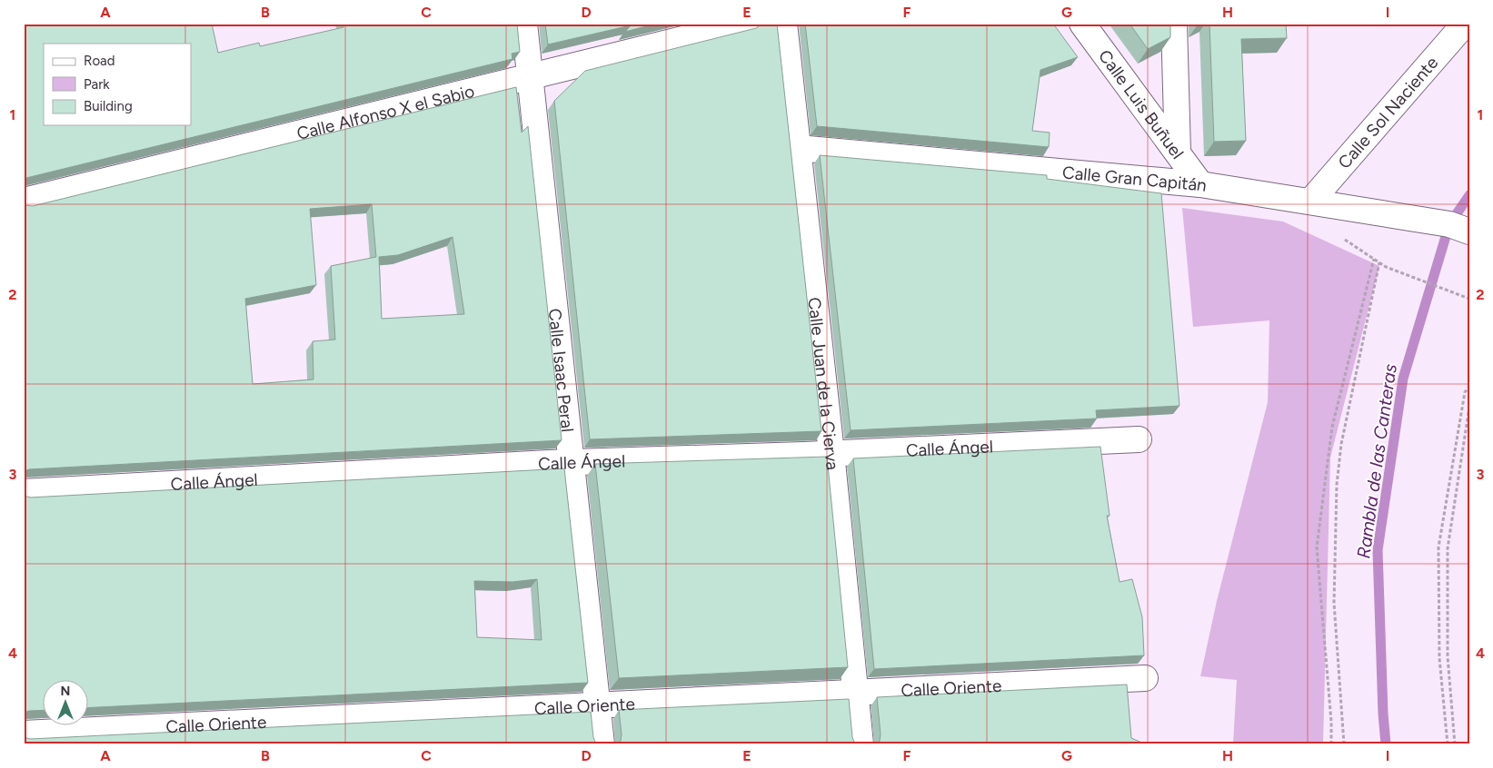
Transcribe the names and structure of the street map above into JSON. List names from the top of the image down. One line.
{"streets":{"street":["Calle Luis Buñuel","Calle Alfonso X el Sabio","Calle Sol Naciente","Calle Gran Capitán","Calle Isaac Peral","Calle Juan de la Cierva","Calle Ángel","Calle Oriente"]},"crossings":[["Calle Luis Buñuel","Calle Gran Capitán"],["Calle Alfonso X el Sabio","Calle Isaac Peral"],["Calle Sol Naciente","Calle Gran Capitán"],["Calle Gran Capitán","Calle Juan de la Cierva"],["Calle Isaac Peral","Calle Ángel"],["Calle Isaac Peral","Calle Oriente"],["Calle Juan de la Cierva","Calle Ángel"],["Calle Juan de la Cierva","Calle Oriente"]],"water":["Rambla de las Canteras"],"legend":["Road","Park","Building"],"north":"top","grid":{"columns":["A","B","C","D","E","F","G","H","I"],"rows":["1","2","3","4"]}}
